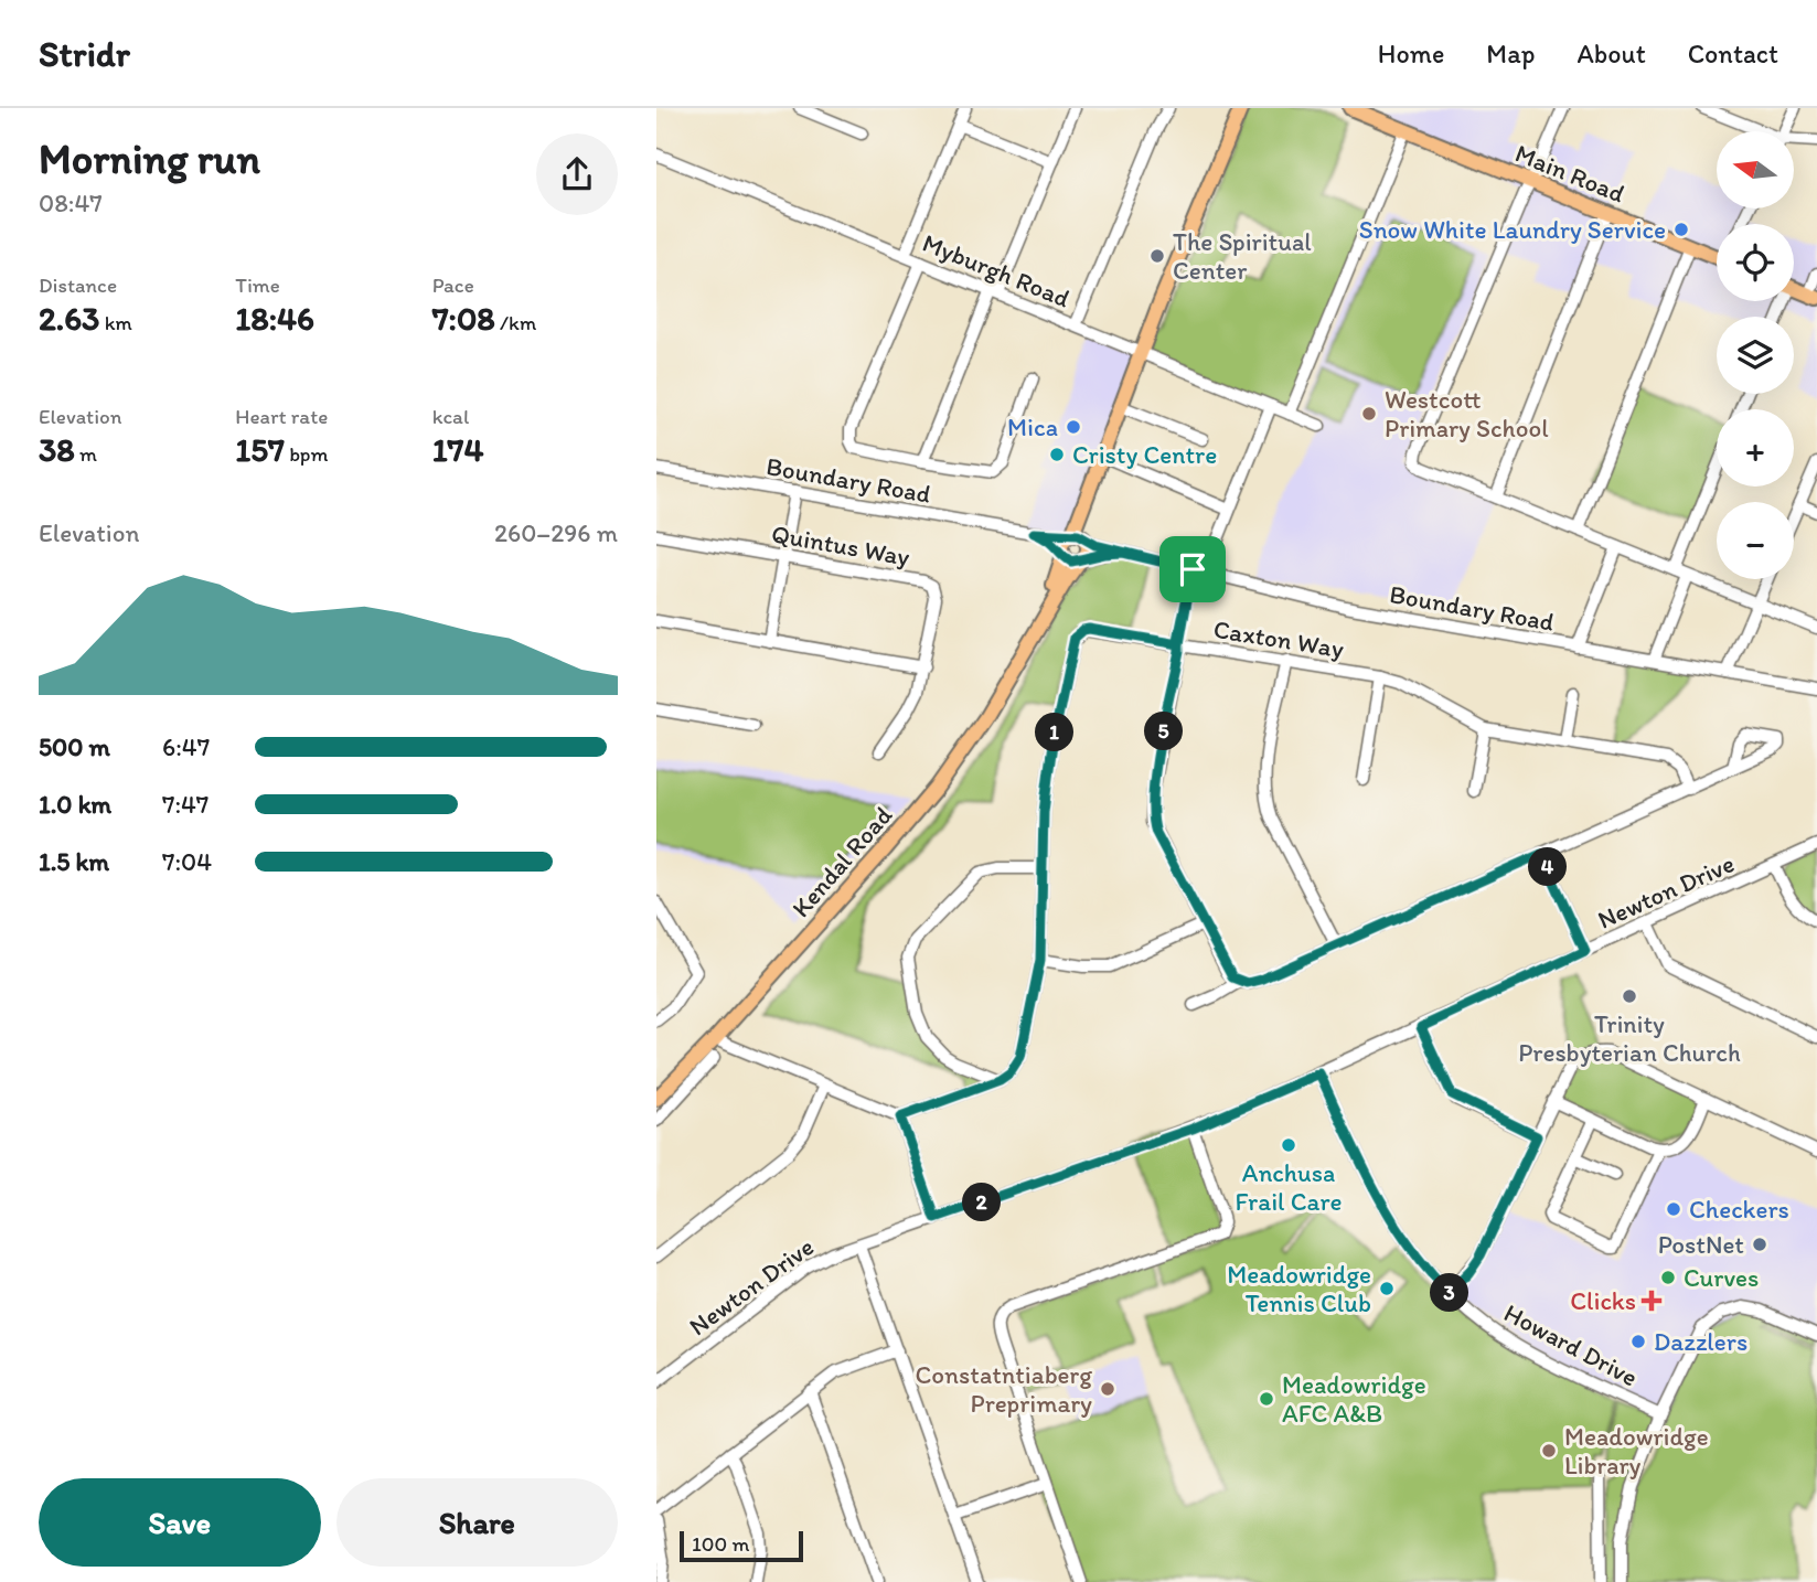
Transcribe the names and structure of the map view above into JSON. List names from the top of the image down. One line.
{"streets":{"main road":["Main Road","Kendal Road"],"street":["Myburgh Road","Boundary Road","Quintus Way","Caxton Way","Newton Drive","Howard Drive"]},"crossings":[["Boundary Road","Kendal Road"],["Newton Drive","Howard Drive"]],"places":{"other":["Snow White Laundry Service","The Spiritual Center","Westcott Primary School","Mica","Cristy Centre","Trinity Presbyterian Church","Anchusa Frail Care","Checkers","PostNet","Curves","Meadowridge Tennis Club","Dazzlers","Constatntiaberg Preprimary","Meadowridge AFC A&B","Meadowridge Library"],"health":["Clicks"]},"scale_bar":"100 m","north":"left","page":{"header":"Stridr","nav":["Home","Map","About","Contact"],"heading":["Morning run","08:47"],"map_buttons":["+","−"],"stats":[["Distance","2.63 km"],["Time","18:46"],["Pace","7:08 /km"],["Elevation","38 m"],["Heart rate","157 bpm"],["kcal","174"]],"chart":["Elevation","260–296 m"],"pins":["5","1","4","2","3"],"list":[{"name":"500 m","note":"6:47"},{"name":"1.0 km","note":"7:47"},{"name":"1.5 km","note":"7:04"}],"buttons":["Save","Share"],"scale":"100 m"}}
